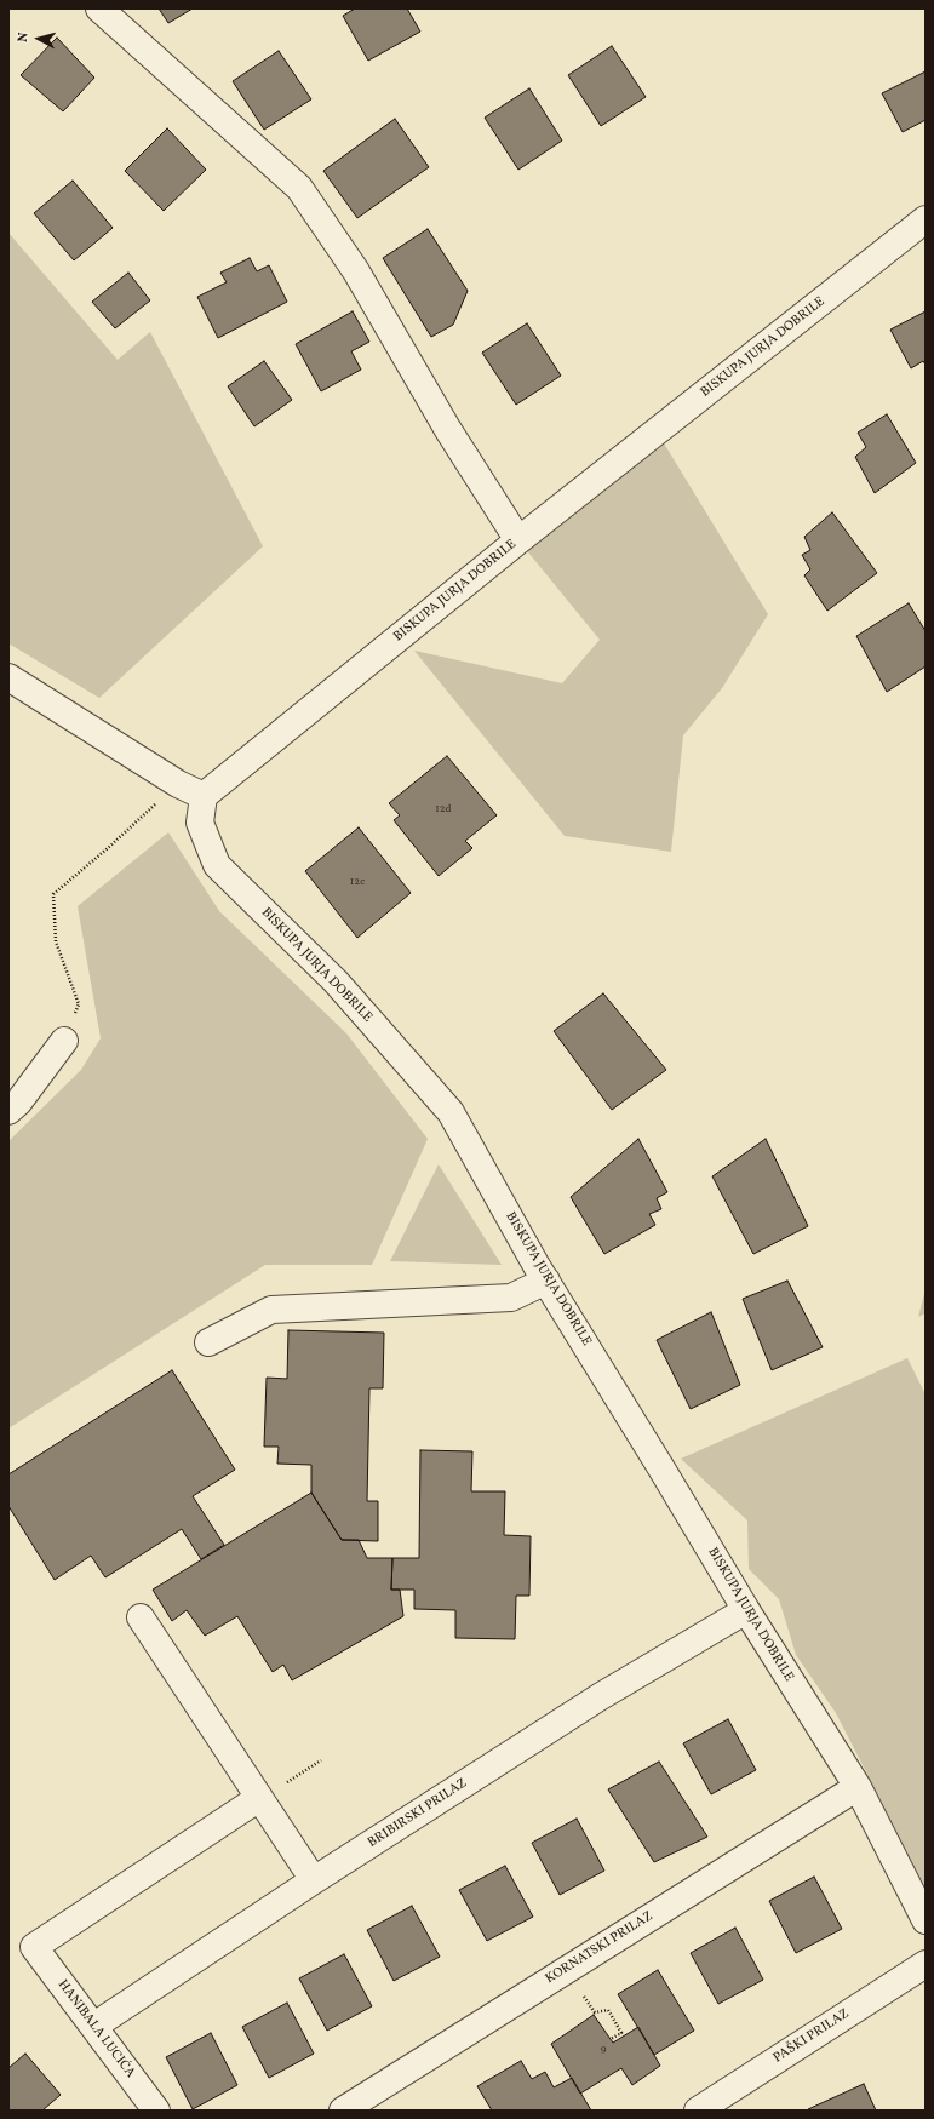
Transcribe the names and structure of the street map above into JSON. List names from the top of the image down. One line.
{"streets":{"street":["BISKUPA JURJA DOBRILE","BRIBIRSKI PRILAZ","KORNATSKI PRILAZ","HANIBALA LUCIĆA","PAŠKI PRILAZ"]},"crossings":[["BISKUPA JURJA DOBRILE","BRIBIRSKI PRILAZ"],["BISKUPA JURJA DOBRILE","KORNATSKI PRILAZ"],["BRIBIRSKI PRILAZ","HANIBALA LUCIĆA"]],"house_numbers":["12d","12c","9"],"north":"left"}
